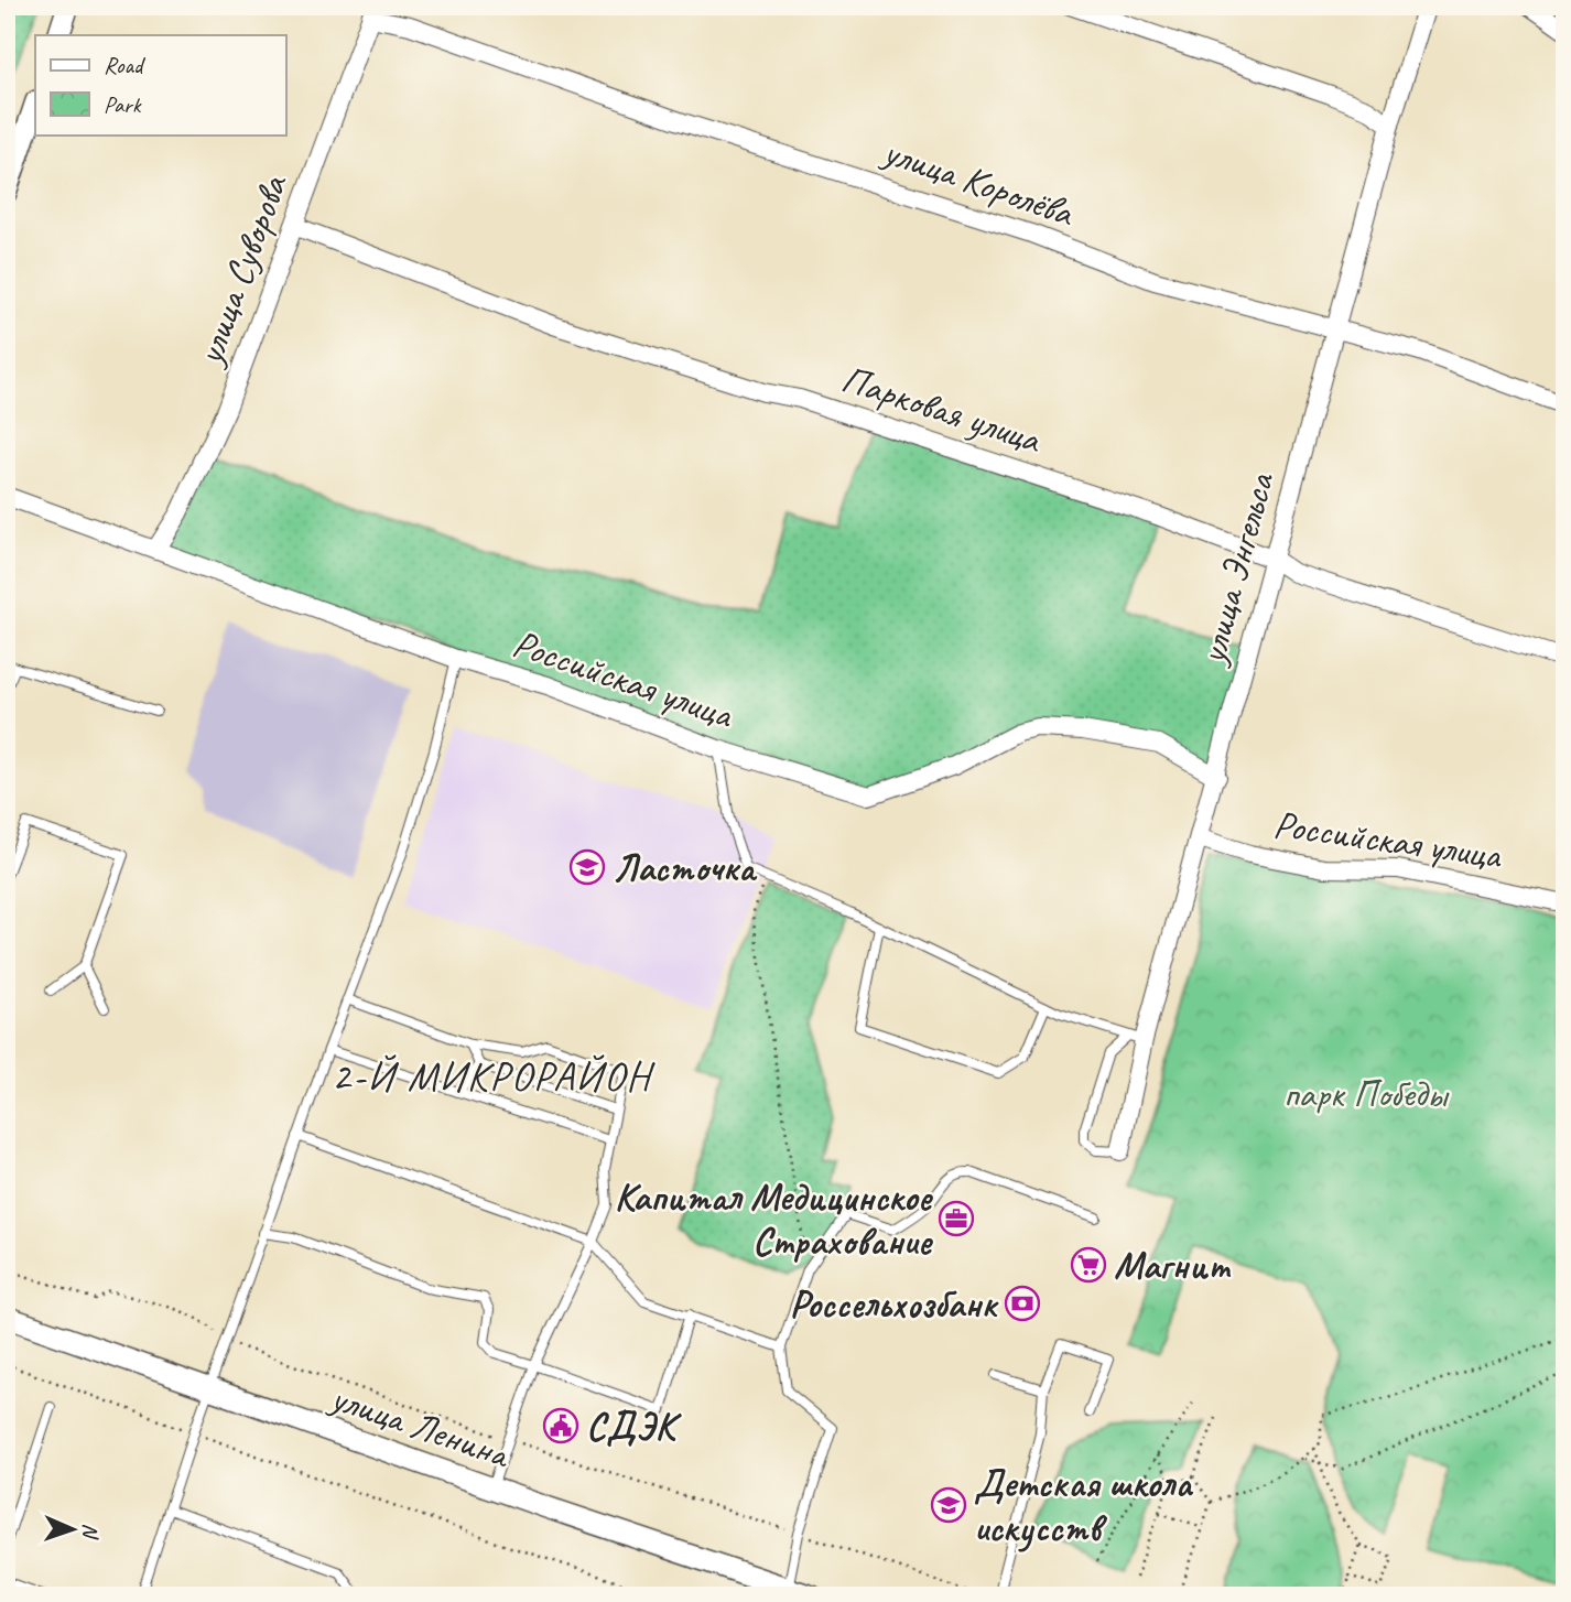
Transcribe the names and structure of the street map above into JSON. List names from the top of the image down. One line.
{"streets":{"street":["улица Королёва","улица Суворова","Парковая улица","улица Энгельса","Российская улица","улица Ленина"]},"crossings":[["улица Королёва","улица Суворова"],["улица Королёва","улица Энгельса"],["улица Суворова","Парковая улица"],["улица Суворова","Российская улица"],["Парковая улица","улица Энгельса"],["улица Энгельса","Российская улица"]],"districts":["2-Й МИКРОРАЙОН"],"parks":["парк Победы"],"places":{"school or university":["Ласточка","Детская школа искусств"],"office":["Капитал Медицинское Страхование"],"supermarket":["Магнит"],"bank":["Россельхозбанк"],"public building":["СДЭК"]},"legend":["Road","Park"],"north":"right"}
